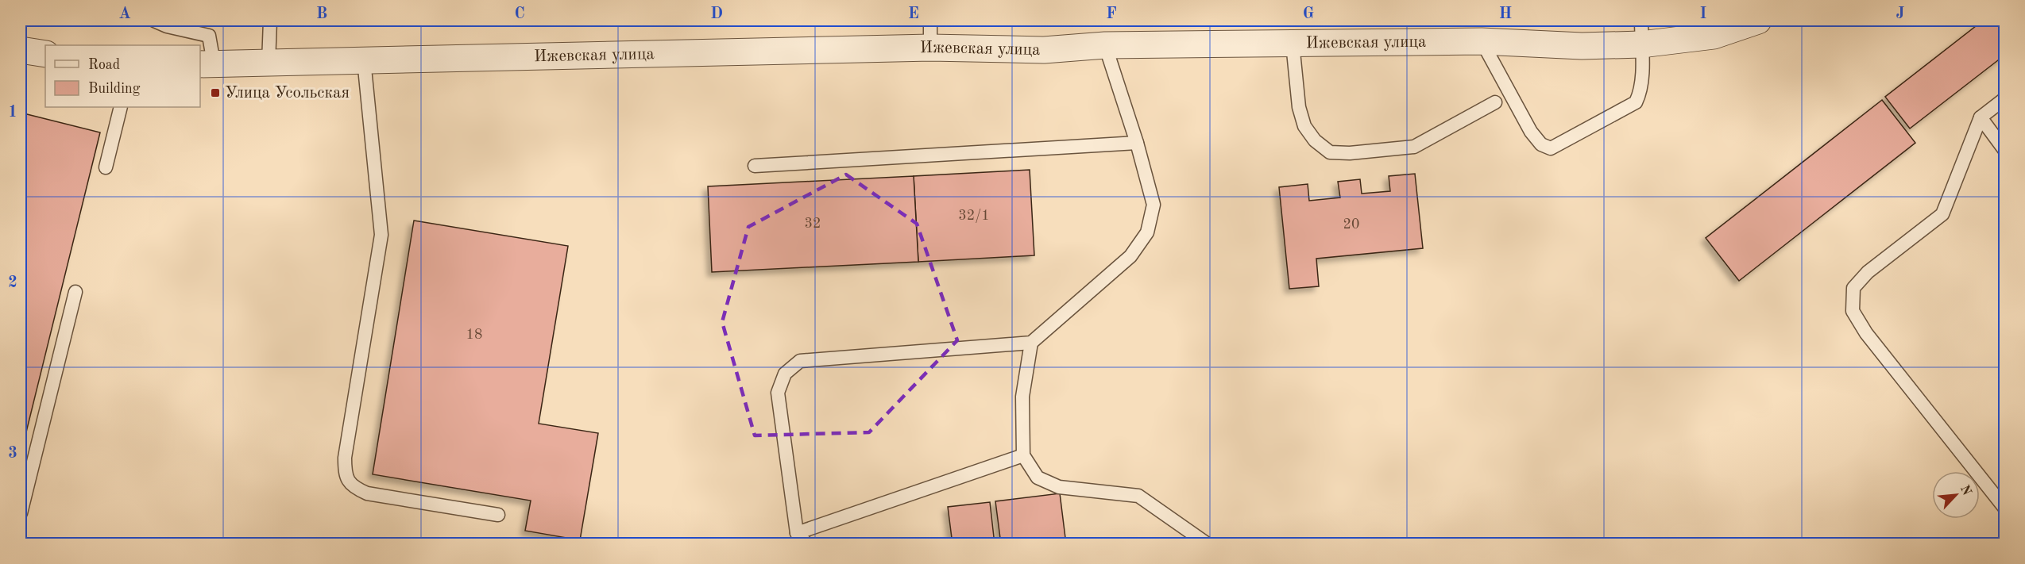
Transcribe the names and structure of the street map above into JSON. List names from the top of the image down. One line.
{"streets":{"street":["Ижевская улица"]},"places":{"transit":["Улица Усольская"]},"house_numbers":["32/1","32","20","18"],"legend":["Road","Building"],"north":"top right","grid":{"columns":["A","B","C","D","E","F","G","H","I","J"],"rows":["1","2","3"]}}
